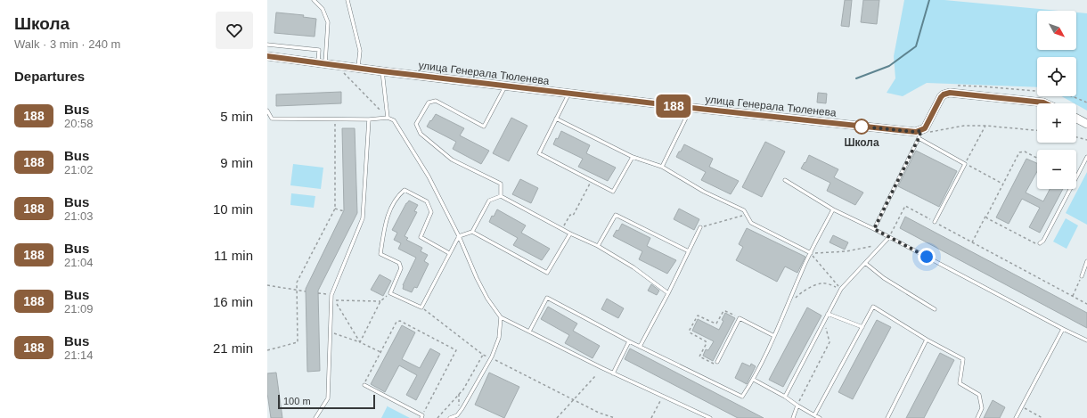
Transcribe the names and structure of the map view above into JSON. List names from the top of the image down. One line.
{"streets":{"street":["улица Генерала Тюленева"]},"places":["Школа"],"lines":["bus line 188"],"scale_bar":"100 m","north":"bottom right","page":{"heading":[["Школа","Walk · 3 min · 240 m"],"Departures"],"on_map":"188","map_buttons":["+","−"],"list":[{"mark":"188","name":"Bus","note":"20:58","value":"5 min"},{"mark":"188","name":"Bus","note":"21:02","value":"9 min"},{"mark":"188","name":"Bus","note":"21:03","value":"10 min"},{"mark":"188","name":"Bus","note":"21:04","value":"11 min"},{"mark":"188","name":"Bus","note":"21:09","value":"16 min"},{"mark":"188","name":"Bus","note":"21:14","value":"21 min"}],"scale":"100 m"}}
